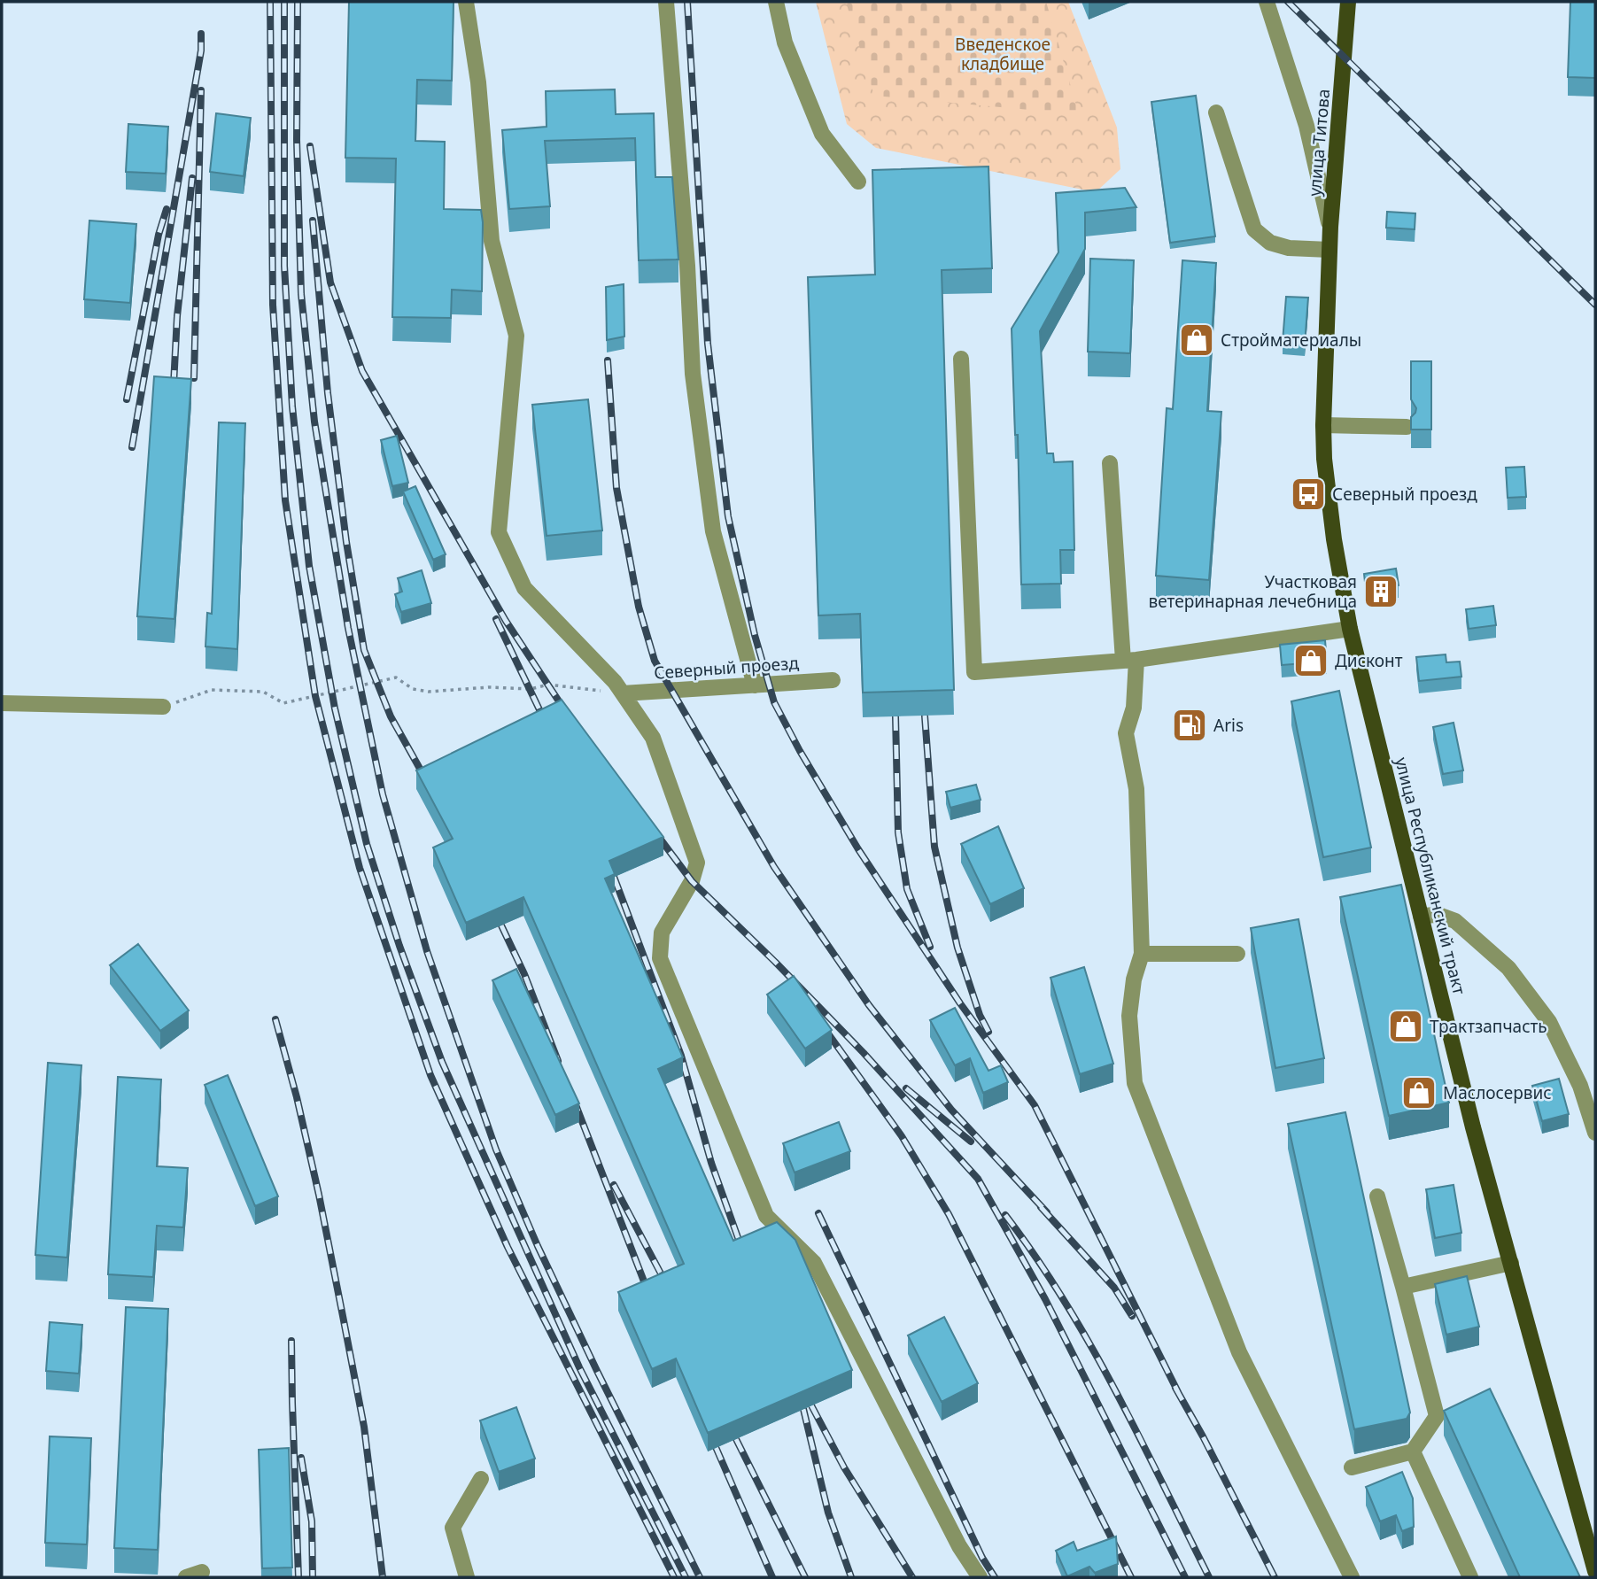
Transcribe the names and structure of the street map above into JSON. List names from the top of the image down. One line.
{"streets":{"main road":["улица Титова","улица Республиканский тракт"],"street":["Северный проезд"]},"crossings":[["улица Титова","улица Республиканский тракт"]],"parks":["Введенское кладбище"],"places":{"shop":["Стройматериалы","Дисконт","Трактзапчасть","Маслосервис"],"bus stop":["Северный проезд"],"building":["Участковая ветеринарная лечебница"],"fuel station":["Aris"]}}
